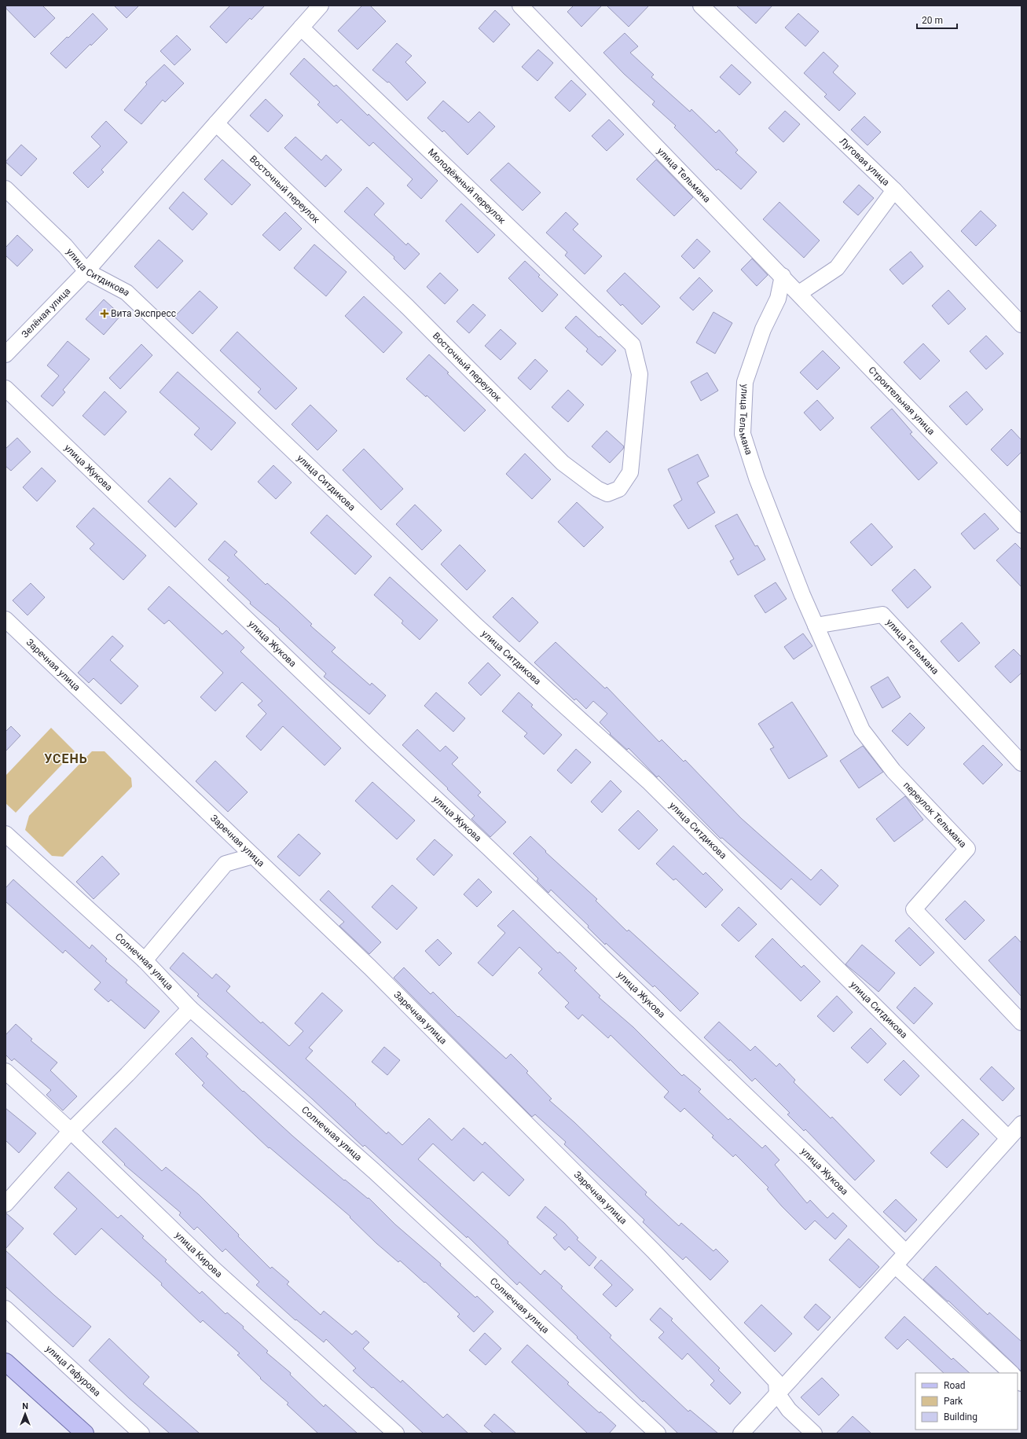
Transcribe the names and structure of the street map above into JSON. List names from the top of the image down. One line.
{"streets":{"street":["Луговая улица","улица Тельмана","Молодёжный переулок","Восточный переулок","улица Ситдикова","Зелёная улица","Строительная улица","улица Жукова","Заречная улица","переулок Тельмана","Солнечная улица","улица Кирова","улица Гафурова"]},"crossings":[["улица Тельмана","Строительная улица"],["улица Тельмана","переулок Тельмана"],["Молодёжный переулок","Восточный переулок"],["Молодёжный переулок","Зелёная улица"],["Восточный переулок","Зелёная улица"],["улица Ситдикова","Зелёная улица"]],"districts":["УСЕНЬ"],"places":{"health":["Вита Экспресс"]},"legend":["Road","Park","Building"],"scale_bar":"20 m","north":"top"}
